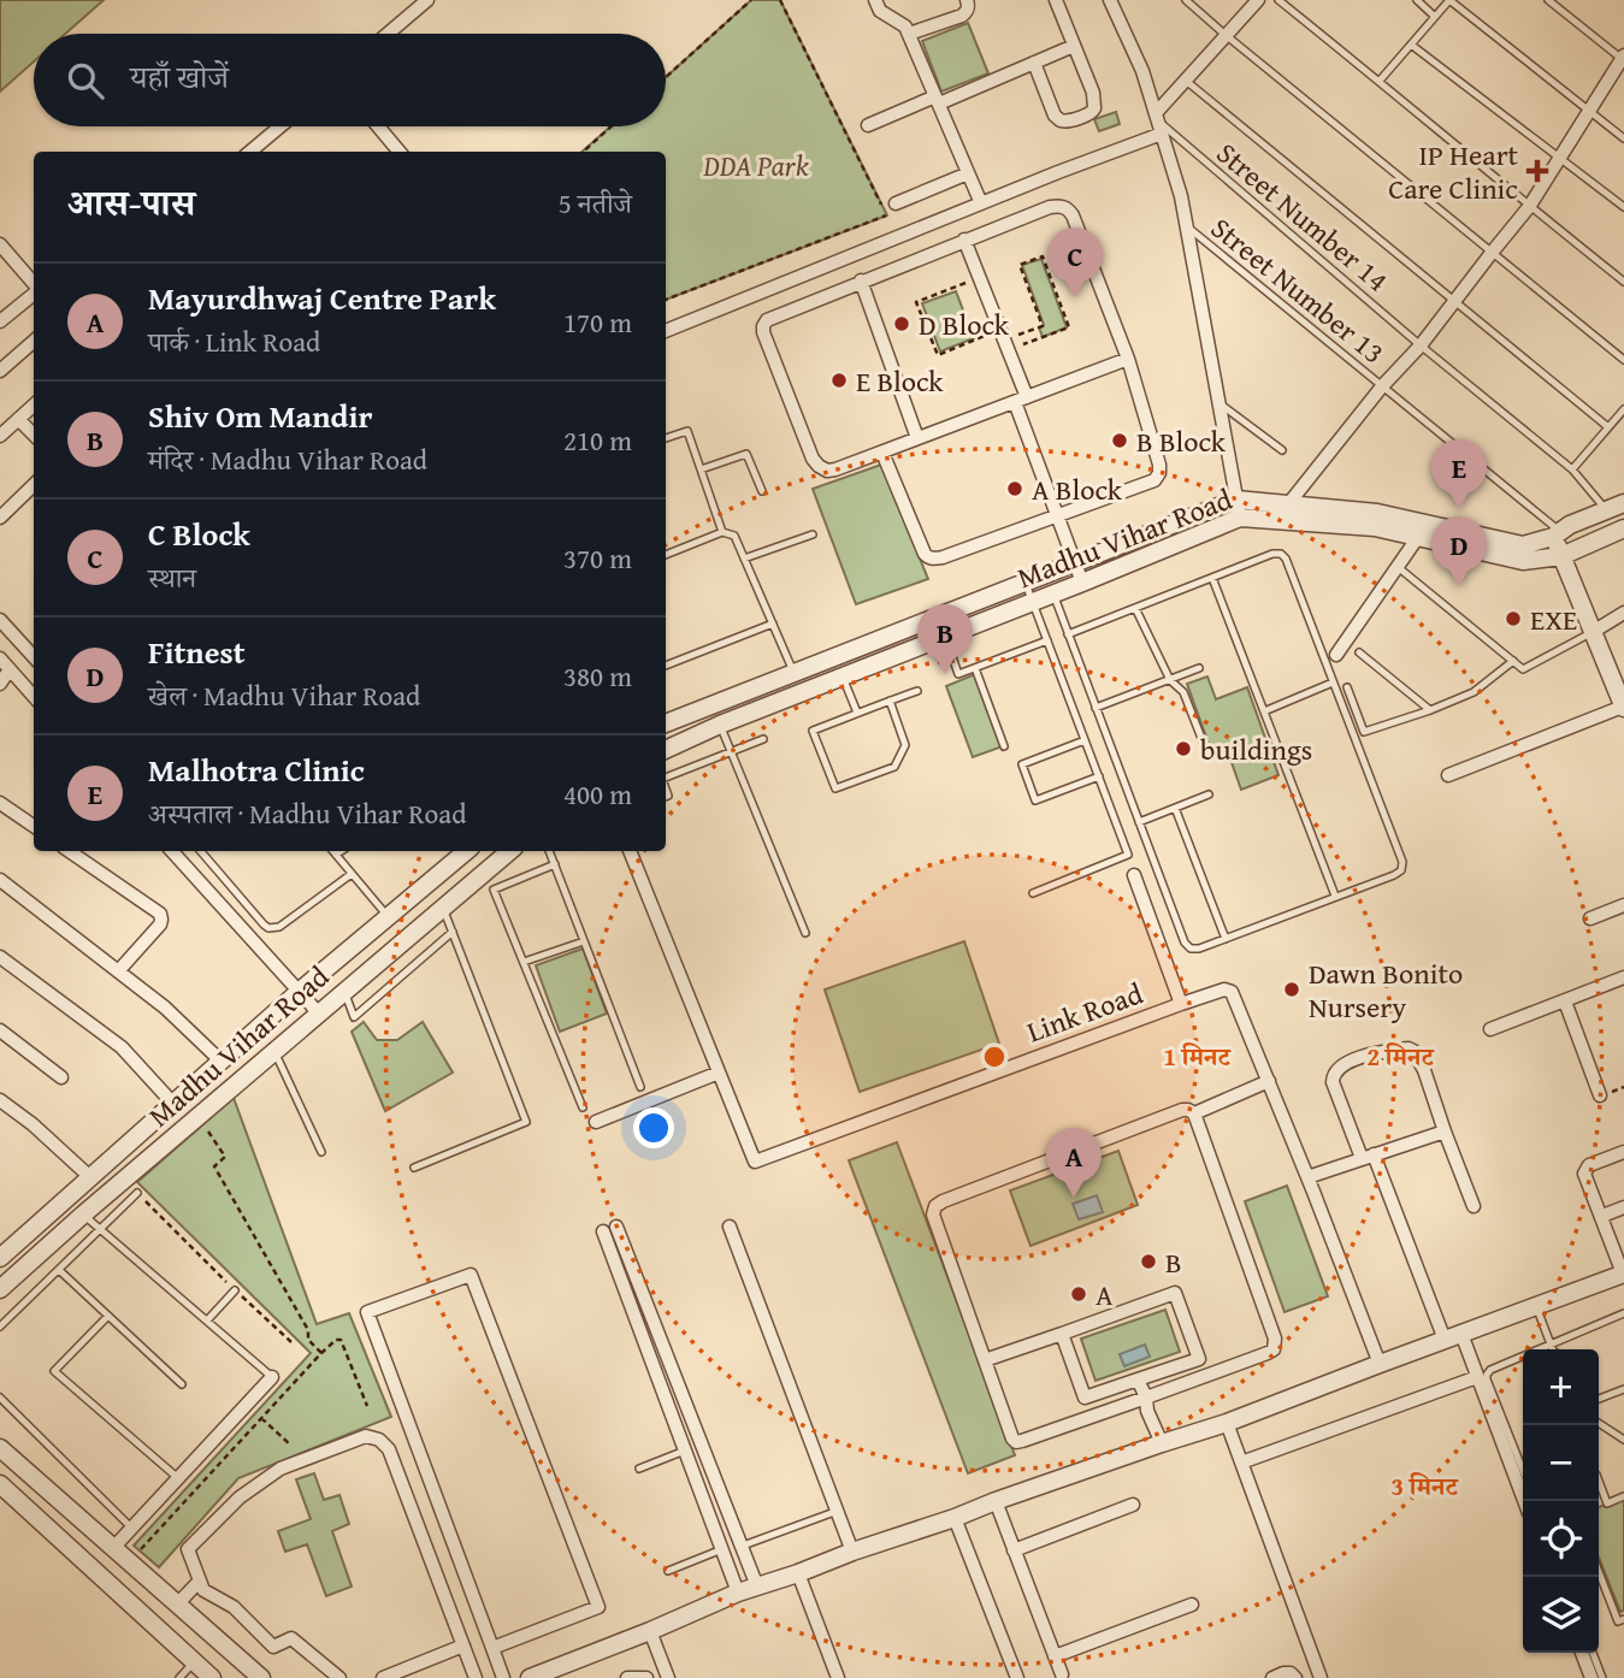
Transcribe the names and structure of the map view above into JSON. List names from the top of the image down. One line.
{"streets":{"street":["Madhu Vihar Road","Link Road"],"lane":["Street Number 14","Street Number 13"]},"crossings":[["Street Number 14","Madhu Vihar Road"],["Street Number 13","Madhu Vihar Road"]],"parks":["DDA Park"],"places":{"health":["IP Heart Care Clinic"],"other":["D Block","E Block","B Block","A Block","EXE","buildings","Dawn Bonito Nursery","B","A"]},"page":{"search":"यहाँ खोजें","heading":["आस-पास","5 नतीजे"],"pins":["C","E","D","B","A"],"list":[{"mark":"A","name":"Mayurdhwaj Centre Park","note":"पार्क · Link Road","value":"170 m"},{"mark":"B","name":"Shiv Om Mandir","note":"मंदिर · Madhu Vihar Road","value":"210 m"},{"mark":"C","name":"C Block","note":"स्थान","value":"370 m"},{"mark":"D","name":"Fitnest","note":"खेल · Madhu Vihar Road","value":"380 m"},{"mark":"E","name":"Malhotra Clinic","note":"अस्पताल · Madhu Vihar Road","value":"400 m"}],"map_buttons":["+","−"]},"rings":["1 मिनट","2 मिनट","3 मिनट"]}
